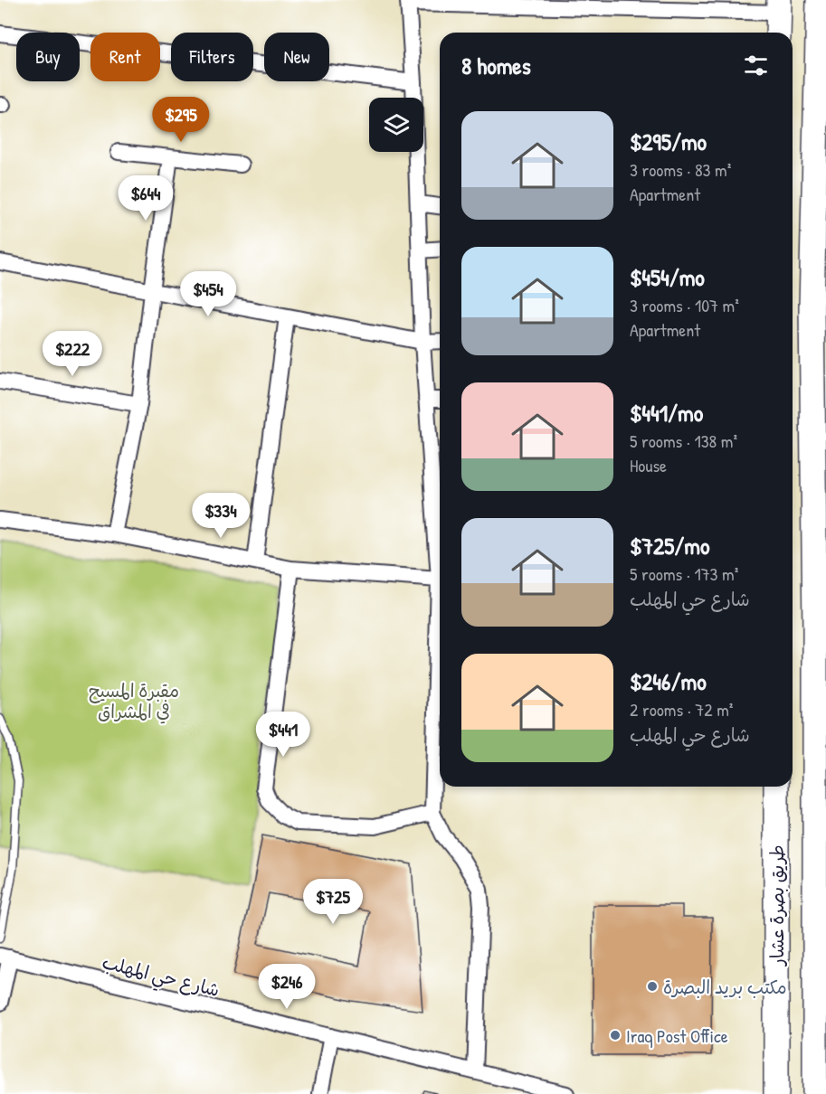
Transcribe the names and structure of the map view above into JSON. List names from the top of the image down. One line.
{"streets":{"main road":["طريق بصرة عشار"],"street":["شارع حي المهلب"]},"parks":["مقبرة المسيح في المشراق"],"places":["مكتب بريد البصرة","Iraq Post Office"],"page":{"chip":["Buy","Rent","Filters","New"],"heading":"8 homes","price":["$295","$644","$454","$222","$334","$441","$725","$246"],"list":[{"name":"$295/mo","note":"3 rooms · 83 m² · Apartment"},{"name":"$454/mo","note":"3 rooms · 107 m² · Apartment"},{"name":"$441/mo","note":"5 rooms · 138 m² · House"},{"name":"$725/mo","note":"5 rooms · 173 m² · شارع حي المهلب"},{"name":"$246/mo","note":"2 rooms · 72 m² · شارع حي المهلب"}]}}
